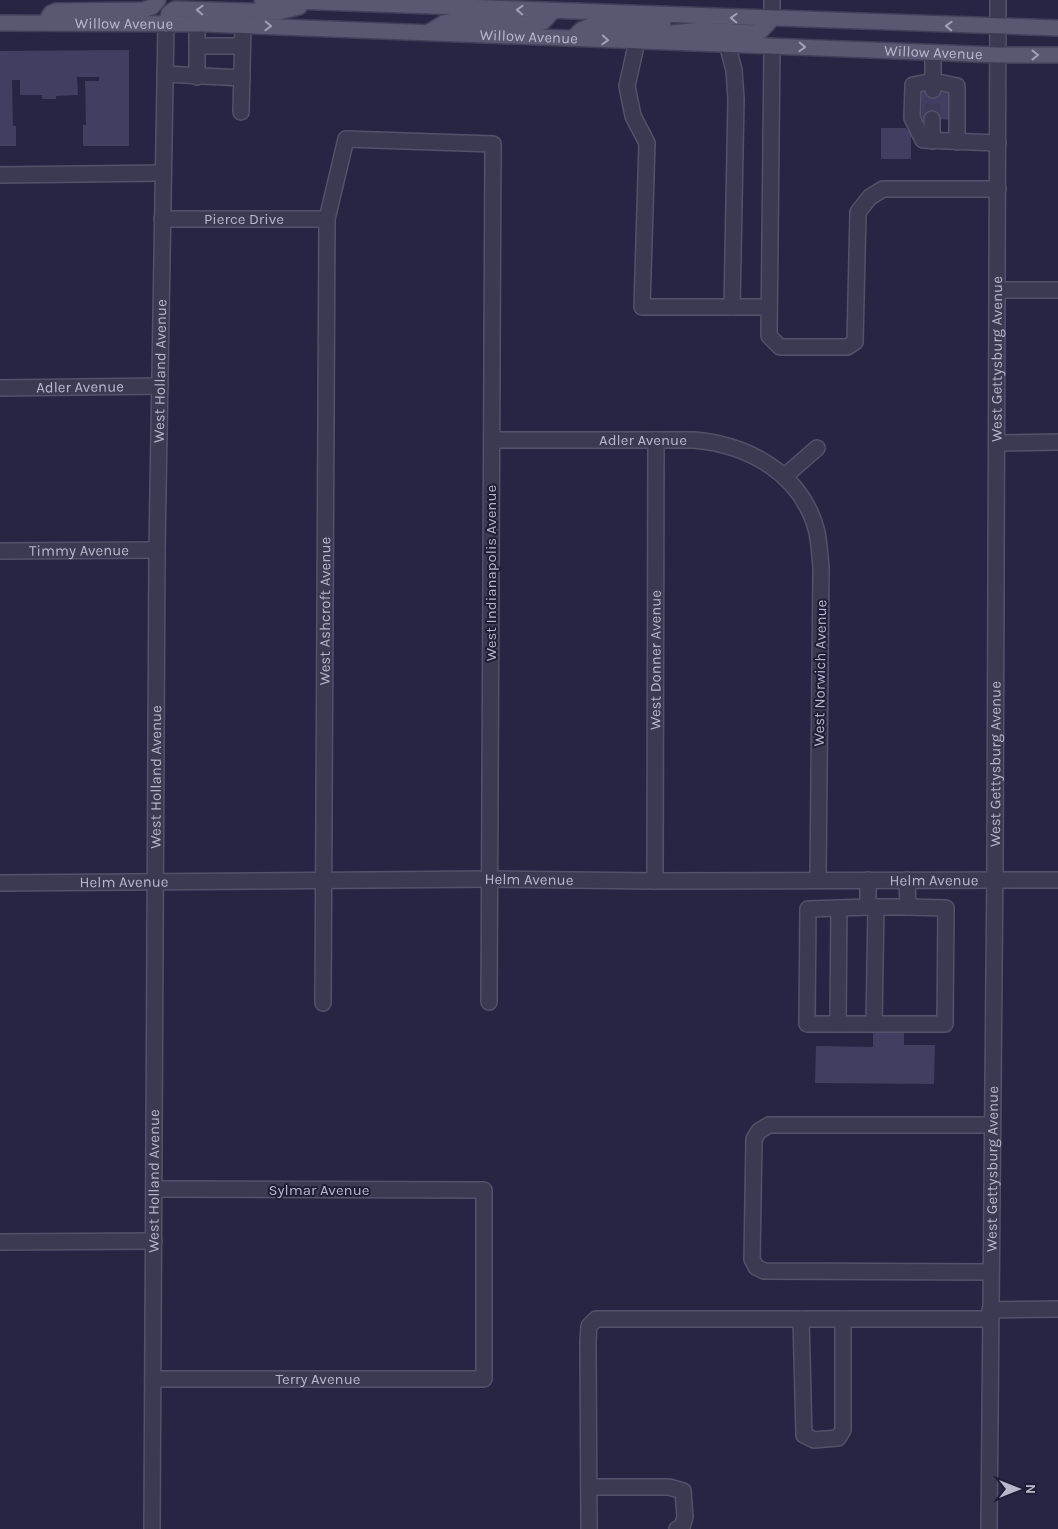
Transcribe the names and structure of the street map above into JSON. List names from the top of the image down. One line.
{"streets":{"main road":["Willow Avenue"],"street":["Pierce Drive","West Gettysburg Avenue","West Holland Avenue","Adler Avenue","Timmy Avenue","West Indianapolis Avenue","West Ashcroft Avenue","West Donner Avenue","West Norwich Avenue","Helm Avenue","Sylmar Avenue","Terry Avenue"]},"crossings":[["Willow Avenue","West Gettysburg Avenue"],["Willow Avenue","West Holland Avenue"],["Pierce Drive","West Holland Avenue"],["Pierce Drive","West Ashcroft Avenue"],["West Gettysburg Avenue","Helm Avenue"],["West Holland Avenue","Adler Avenue"],["West Holland Avenue","Timmy Avenue"],["West Holland Avenue","Helm Avenue"],["West Holland Avenue","Sylmar Avenue"],["West Holland Avenue","Terry Avenue"],["Adler Avenue","West Indianapolis Avenue"],["Adler Avenue","West Donner Avenue"],["Adler Avenue","West Norwich Avenue"],["West Indianapolis Avenue","West Ashcroft Avenue"],["West Indianapolis Avenue","Helm Avenue"],["West Ashcroft Avenue","Helm Avenue"],["West Donner Avenue","Helm Avenue"],["West Norwich Avenue","Helm Avenue"],["Sylmar Avenue","Terry Avenue"]],"north":"right"}
